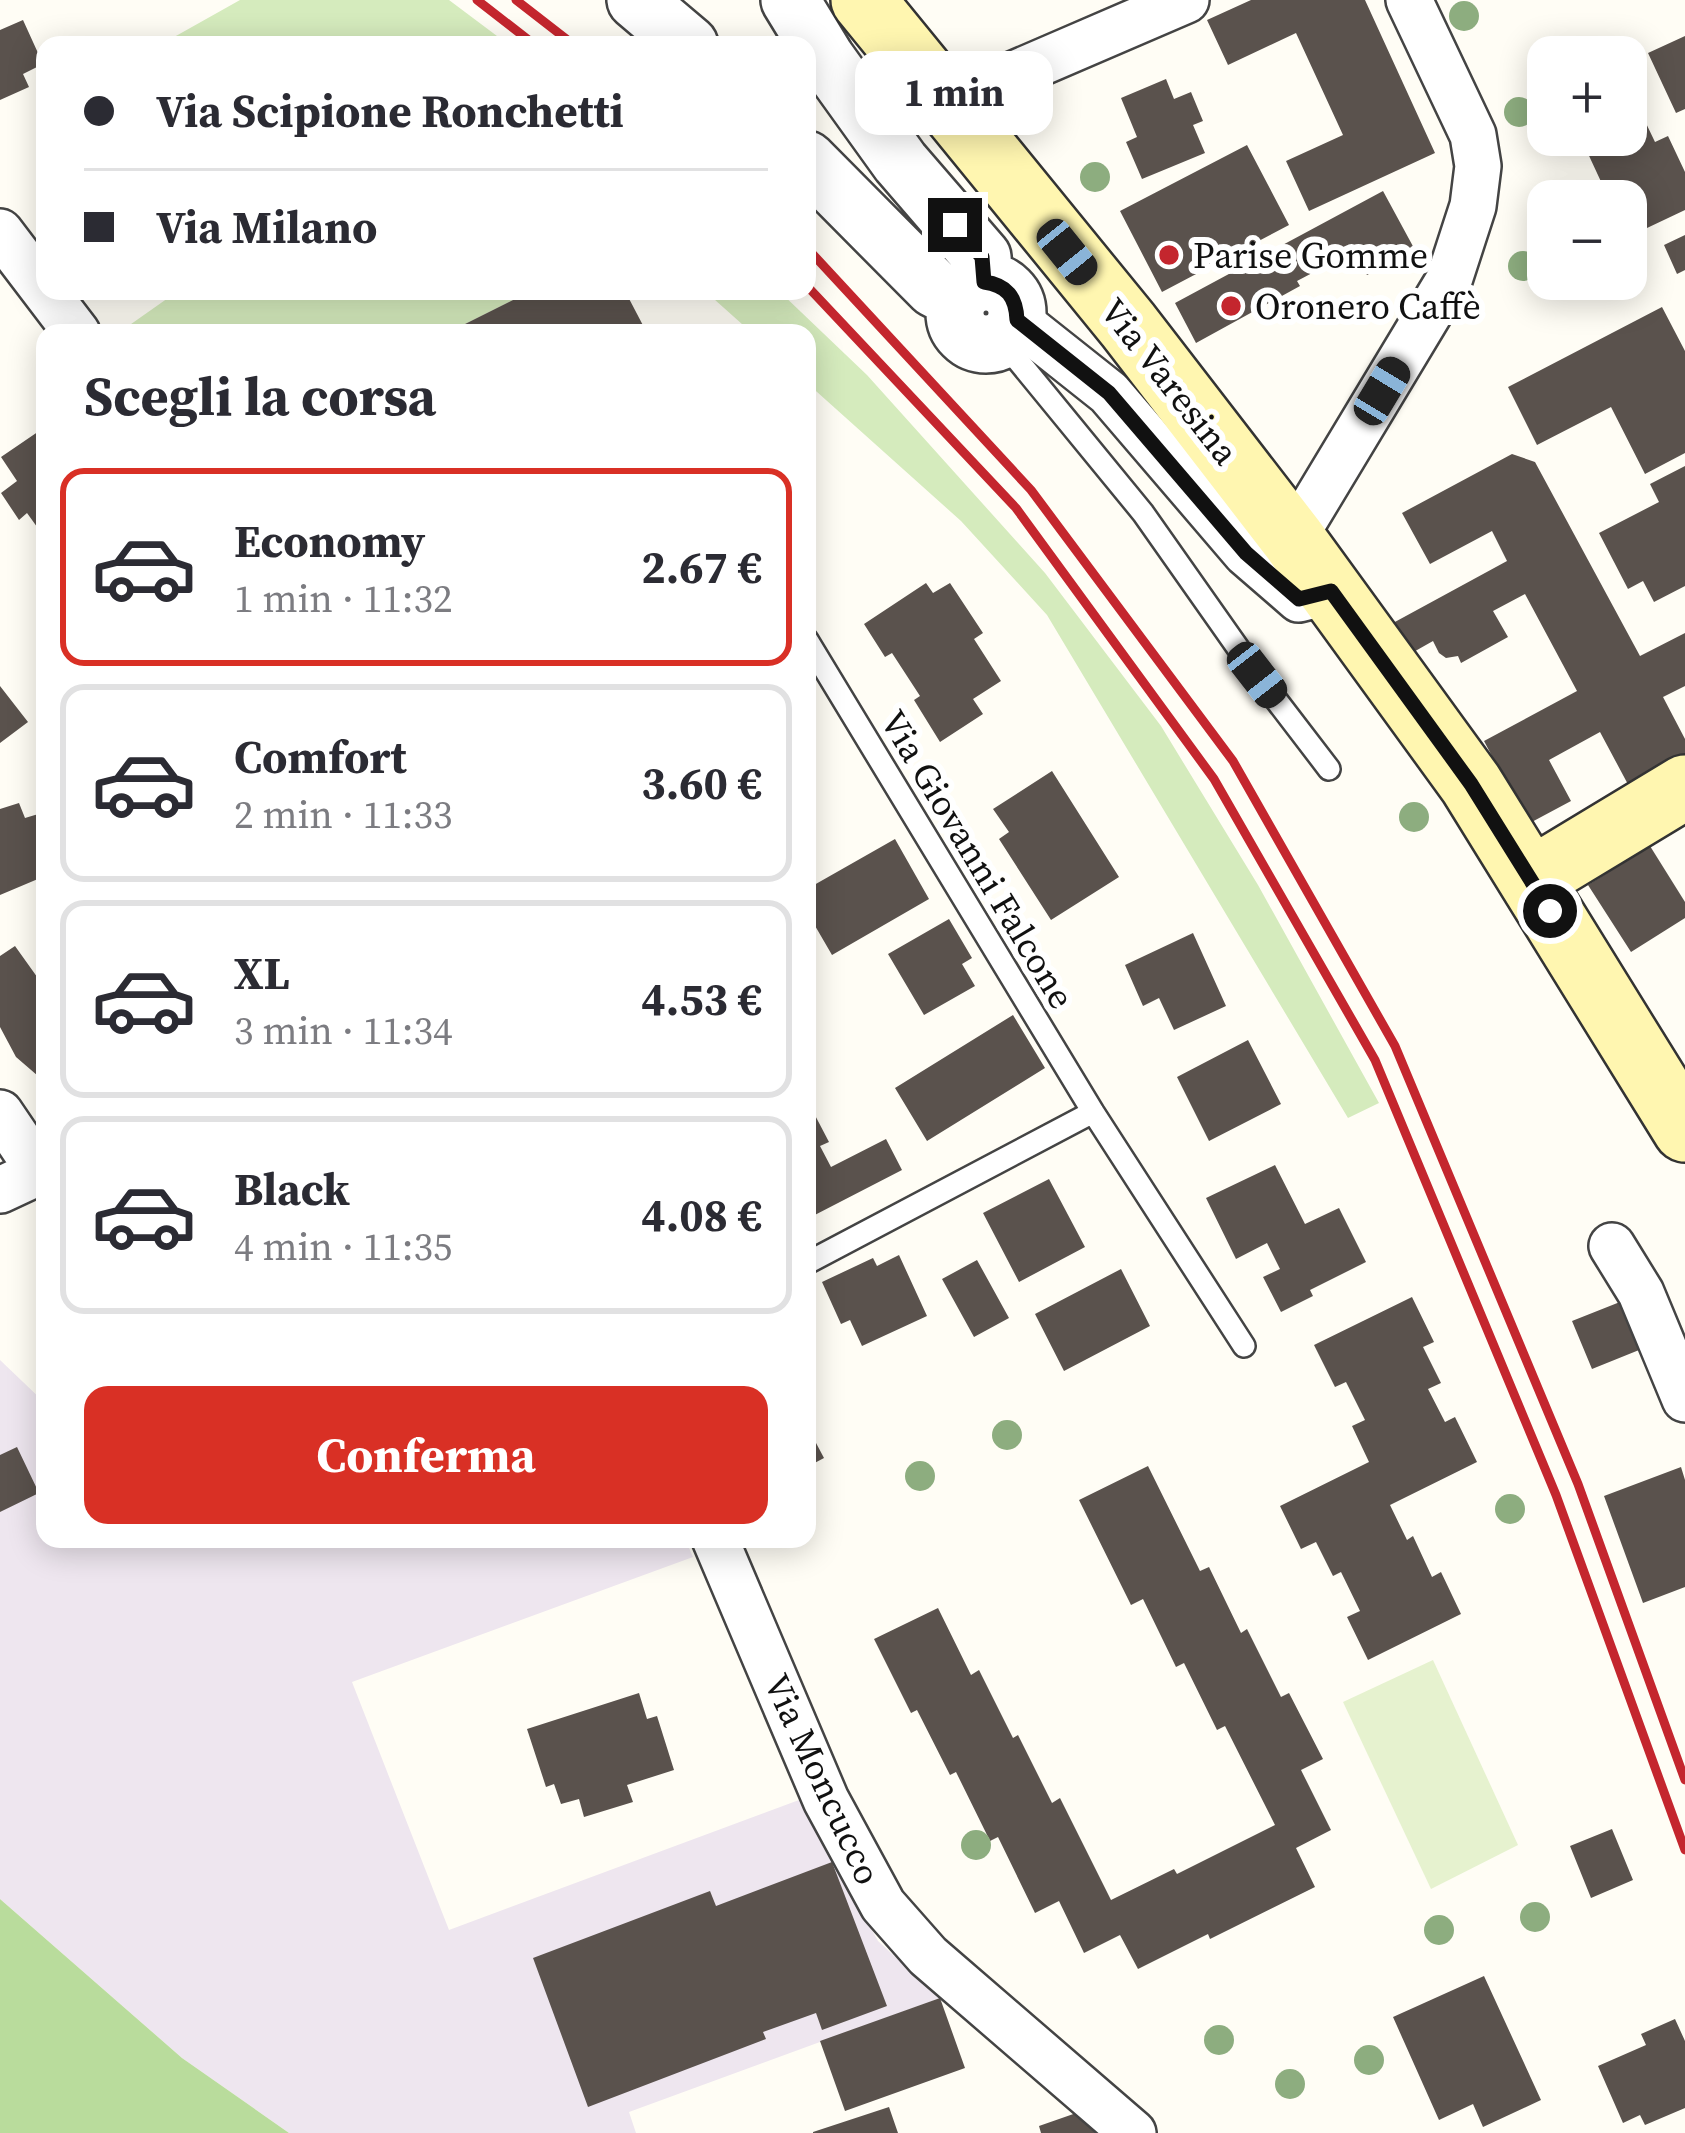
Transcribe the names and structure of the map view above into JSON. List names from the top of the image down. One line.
{"streets":{"main road":["Via Varesina"],"street":["Via Moncucco"],"lane":["Via Giovanni Falcone"]},"places":["Parise Gomme","Oronero Caffè"],"page":{"map_buttons":["+","−"],"banner":["Via Scipione Ronchetti","Via Milano"],"bubble":"1 min","heading":"Scegli la corsa","list":[{"name":"Economy","note":"1 min · 11:32","value":"2.67 €"},{"name":"Comfort","note":"2 min · 11:33","value":"3.60 €"},{"name":"XL","note":"3 min · 11:34","value":"4.53 €"},{"name":"Black","note":"4 min · 11:35","value":"4.08 €"}],"buttons":"Conferma"}}
